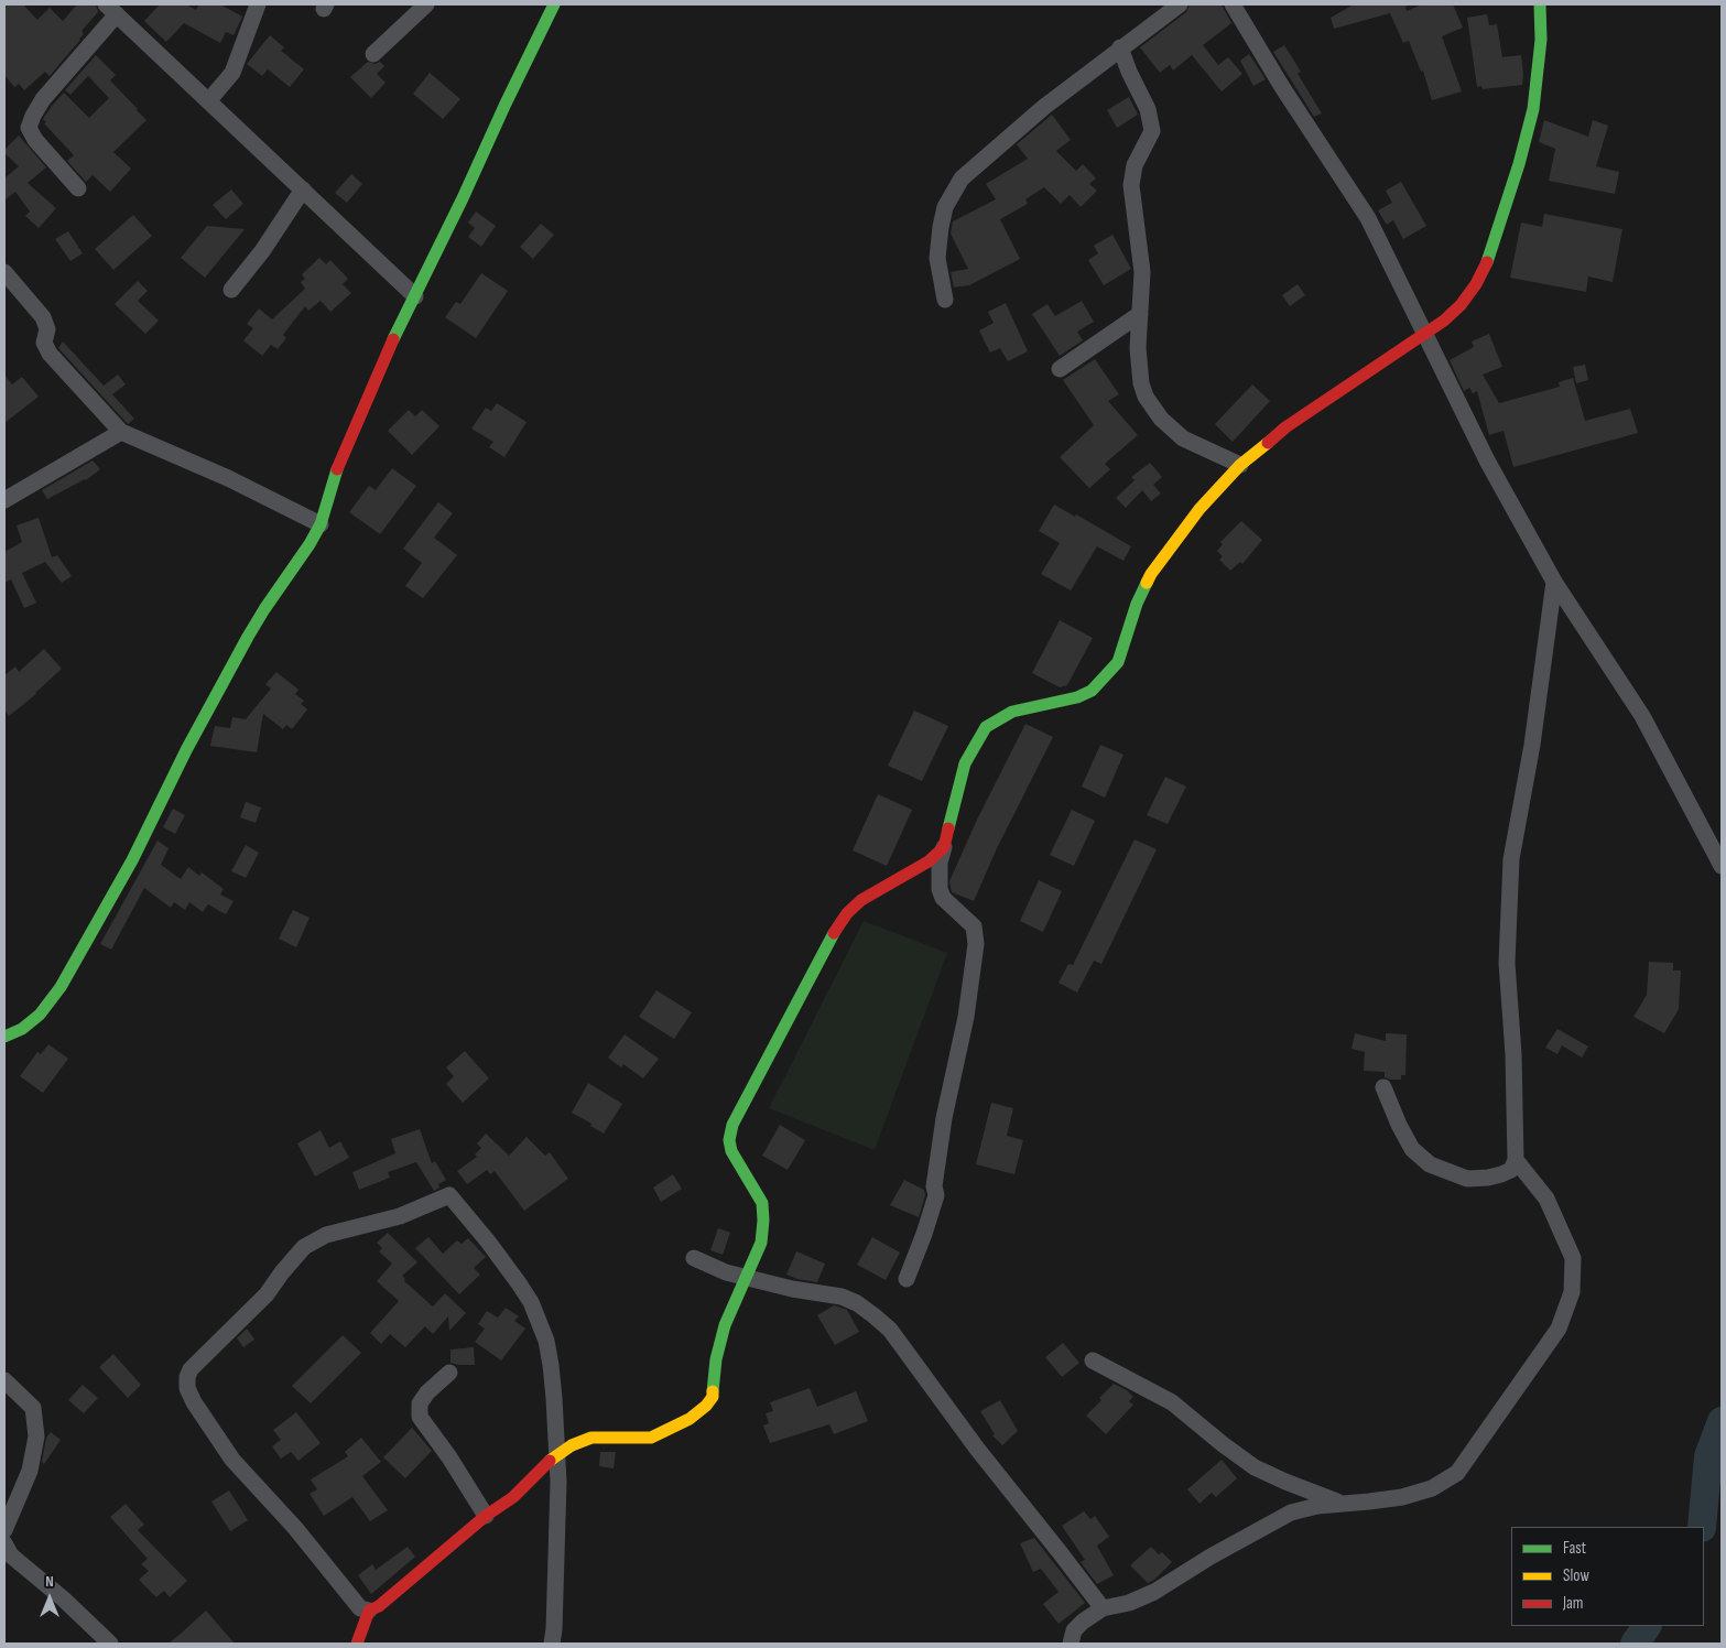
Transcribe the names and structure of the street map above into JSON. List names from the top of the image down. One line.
{"legend":["Fast","Slow","Jam"],"north":"top"}
